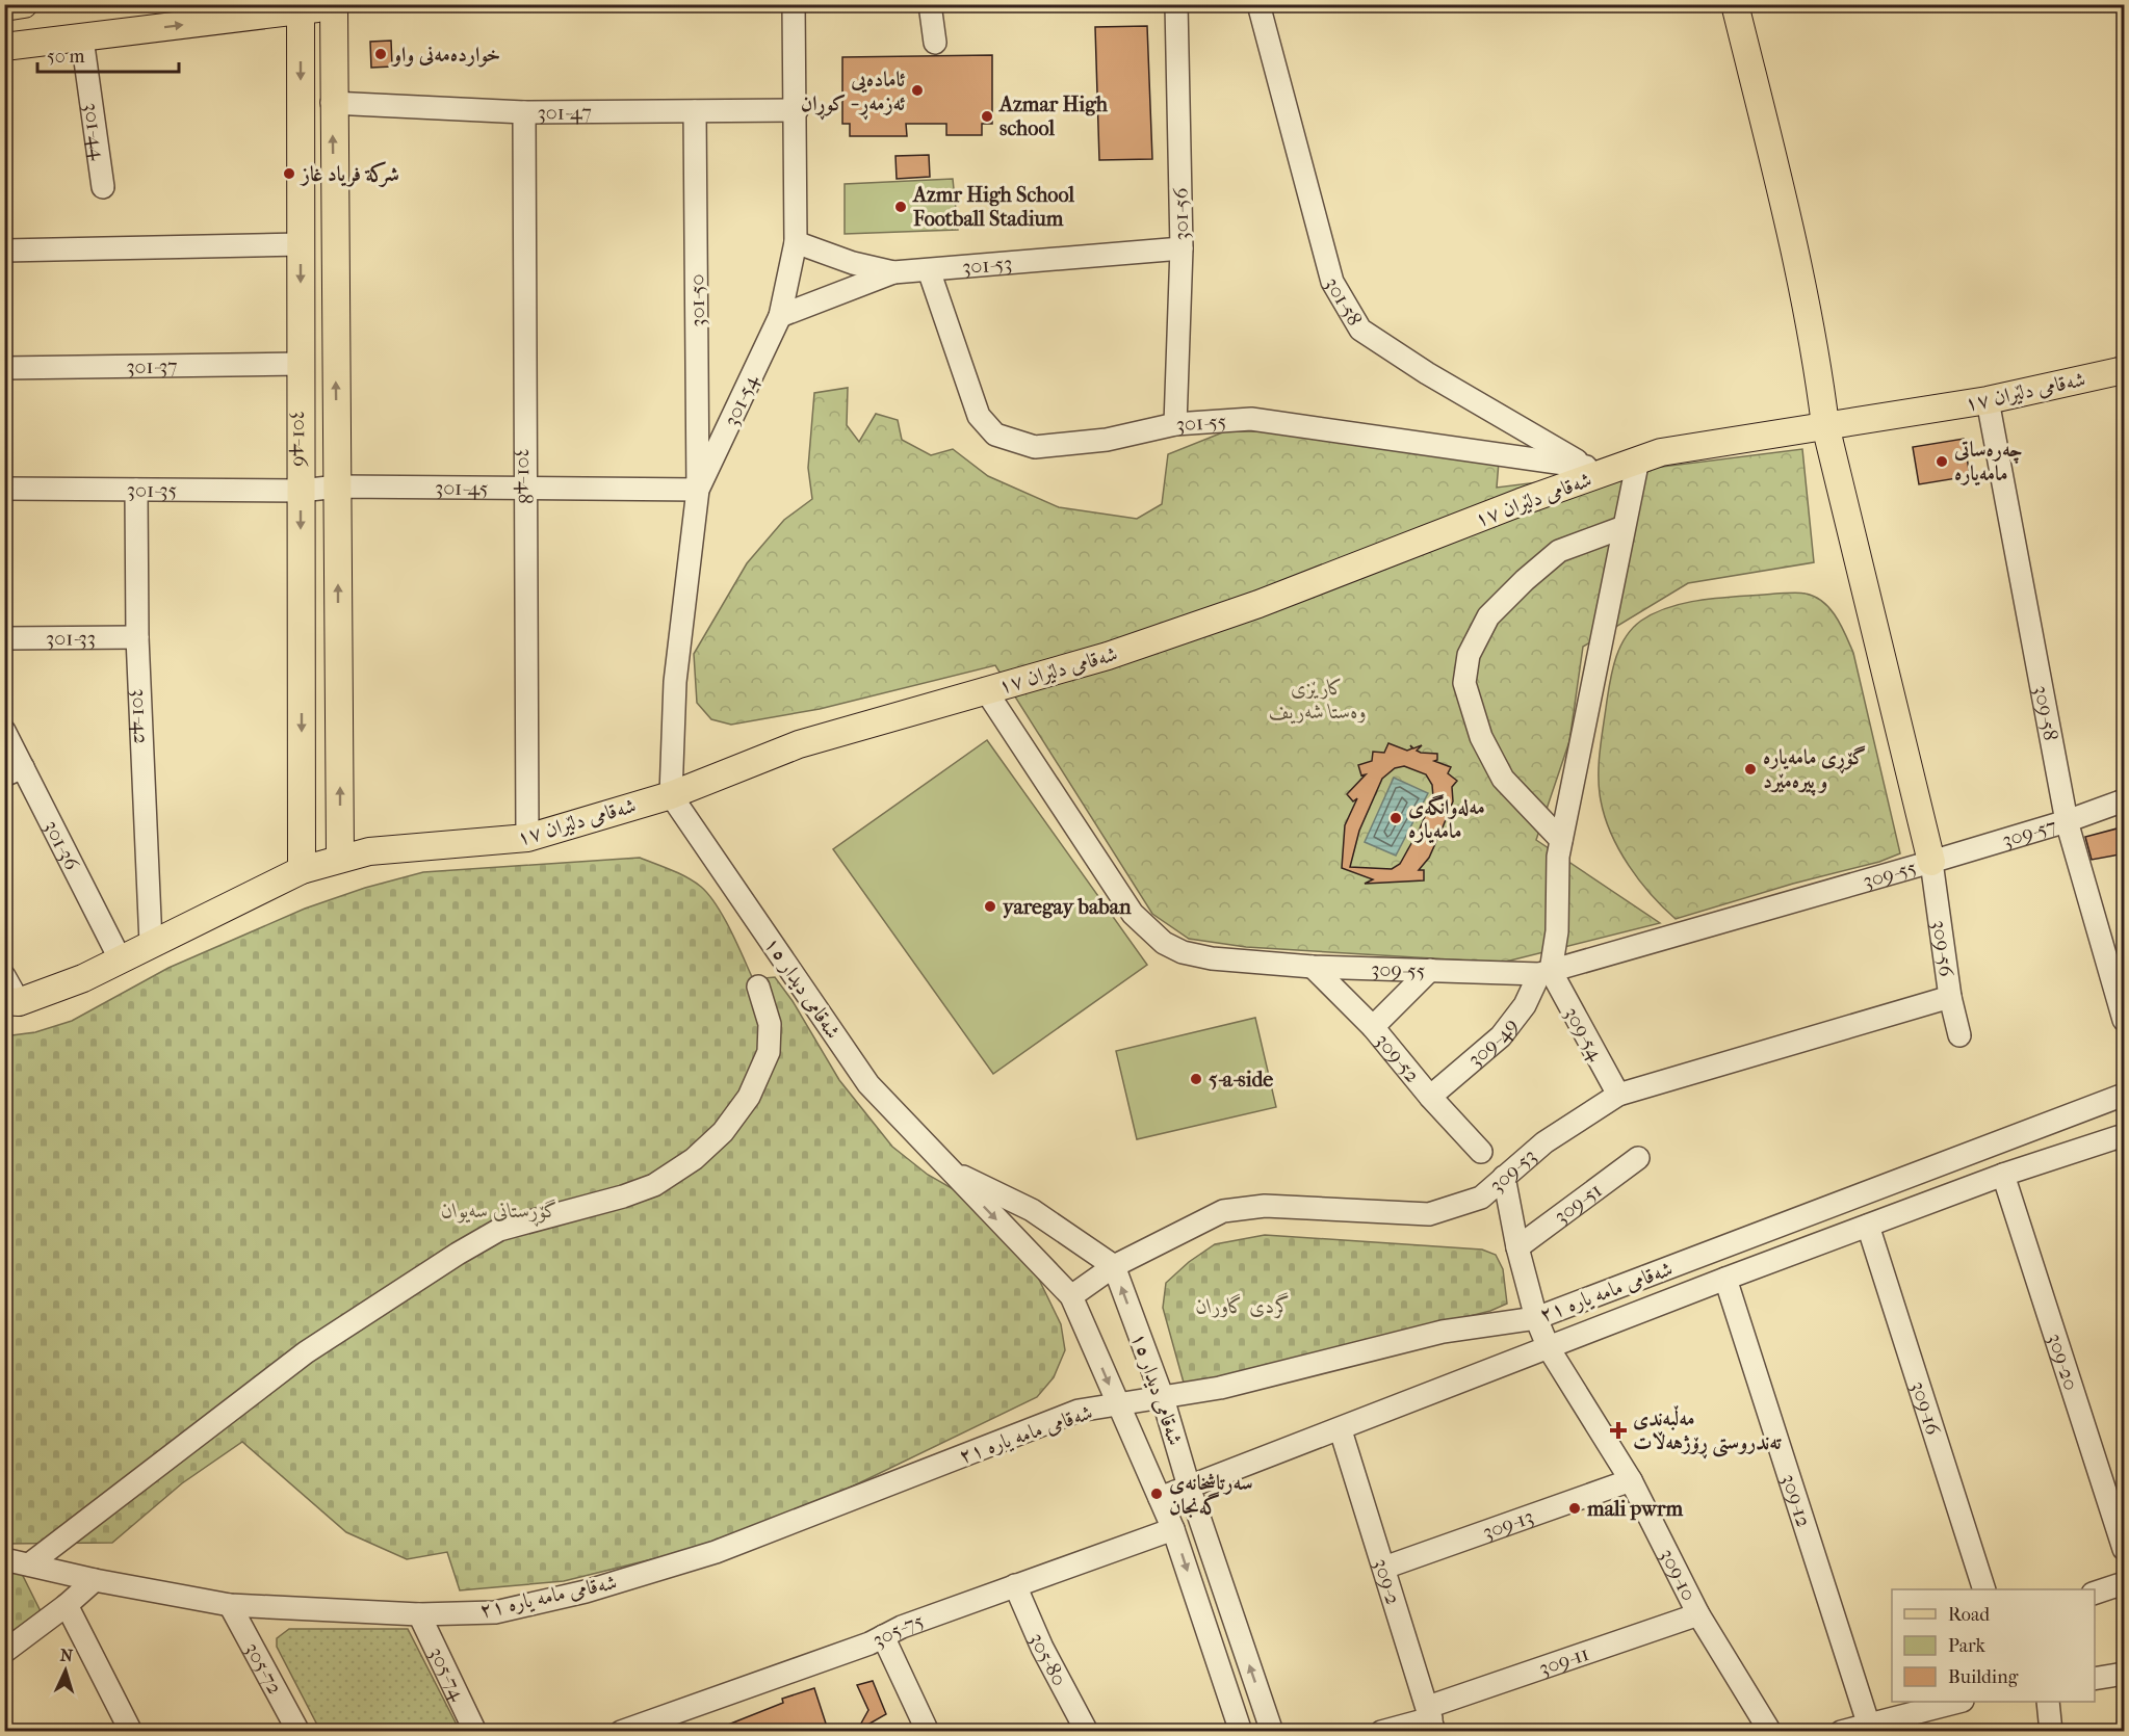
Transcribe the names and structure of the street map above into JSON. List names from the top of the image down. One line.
{"streets":{"main road":["شەقامی دلێران ١٧","301-46"],"street":["301-47","301-44","301-56","301-53","301-50","301-58","301-37","301-54","301-55","301-48","301-45","301-35","301-33","309-58","301-42","309-57","301-36","309-55","309-56","شەقامی دیدار ١٥","309-54","309-49","309-52","309-53","309-51","شەقامی مامە یارە ٢١","309-20","309-16","309-12","309-13","309-10","309-2","305-75","305-80","309-11","305-72","305-74"]},"crossings":[["301-47","301-50"],["301-47","301-54"],["301-47","301-46"],["301-47","301-48"],["301-56","301-53"],["301-56","301-55"],["301-53","301-54"],["301-53","301-55"],["301-50","301-54"],["301-50","301-45"],["301-58","شەقامی دلێران ١٧"],["301-58","301-55"],["301-37","301-46"],["شەقامی دلێران ١٧","301-54"],["شەقامی دلێران ١٧","301-55"],["شەقامی دلێران ١٧","301-46"],["شەقامی دلێران ١٧","301-48"],["شەقامی دلێران ١٧","309-58"],["شەقامی دلێران ١٧","301-42"],["شەقامی دلێران ١٧","301-36"],["شەقامی دلێران ١٧","309-55"],["شەقامی دلێران ١٧","شەقامی دیدار ١٥"],["شەقامی دلێران ١٧","309-49"],["301-54","301-45"],["301-54","شەقامی دیدار ١٥"],["301-46","301-45"],["301-46","301-35"],["301-48","301-45"],["301-45","301-35"],["301-35","301-42"],["301-33","301-42"],["309-58","309-57"],["309-57","309-55"],["309-57","309-56"],["309-55","309-56"],["309-55","309-54"],["309-55","309-49"],["309-55","309-52"],["309-56","309-53"],["شەقامی دیدار ١٥","309-53"],["شەقامی دیدار ١٥","شەقامی مامە یارە ٢١"],["شەقامی دیدار ١٥","305-75"],["309-54","309-49"],["309-54","309-53"],["309-49","309-52"],["شەقامی مامە یارە ٢١","309-20"],["شەقامی مامە یارە ٢١","309-16"],["شەقامی مامە یارە ٢١","309-12"],["شەقامی مامە یارە ٢١","309-10"],["شەقامی مامە یارە ٢١","309-2"],["شەقامی مامە یارە ٢١","305-72"],["شەقامی مامە یارە ٢١","305-74"],["309-13","309-10"],["309-13","309-2"],["309-10","309-11"],["309-2","309-11"],["305-75","305-80"]],"parks":["کارێزی وەستا شەریف","گۆڕستانی سەیوان","گردی گاوران"],"places":{"other":["خواردەمەنی واو","ئامادەیی ئەزمەڕ - کوڕان","Azmar High school","شرکة فرياد غاز","Azmr High School Football Stadium","چەرەساتی مامەیارە","گۆڕی مامەیارە و پیرەمێرد","مەلەوانگەی مامەیارە","yaregay baban","5-a-side","سەرتاشخانەی گەنجان","mali pwrm"],"health":["مەڵبەندی تەندروستی ڕۆژهەڵات"]},"legend":["Road","Park","Building"],"scale_bar":"50 m","north":"top"}
